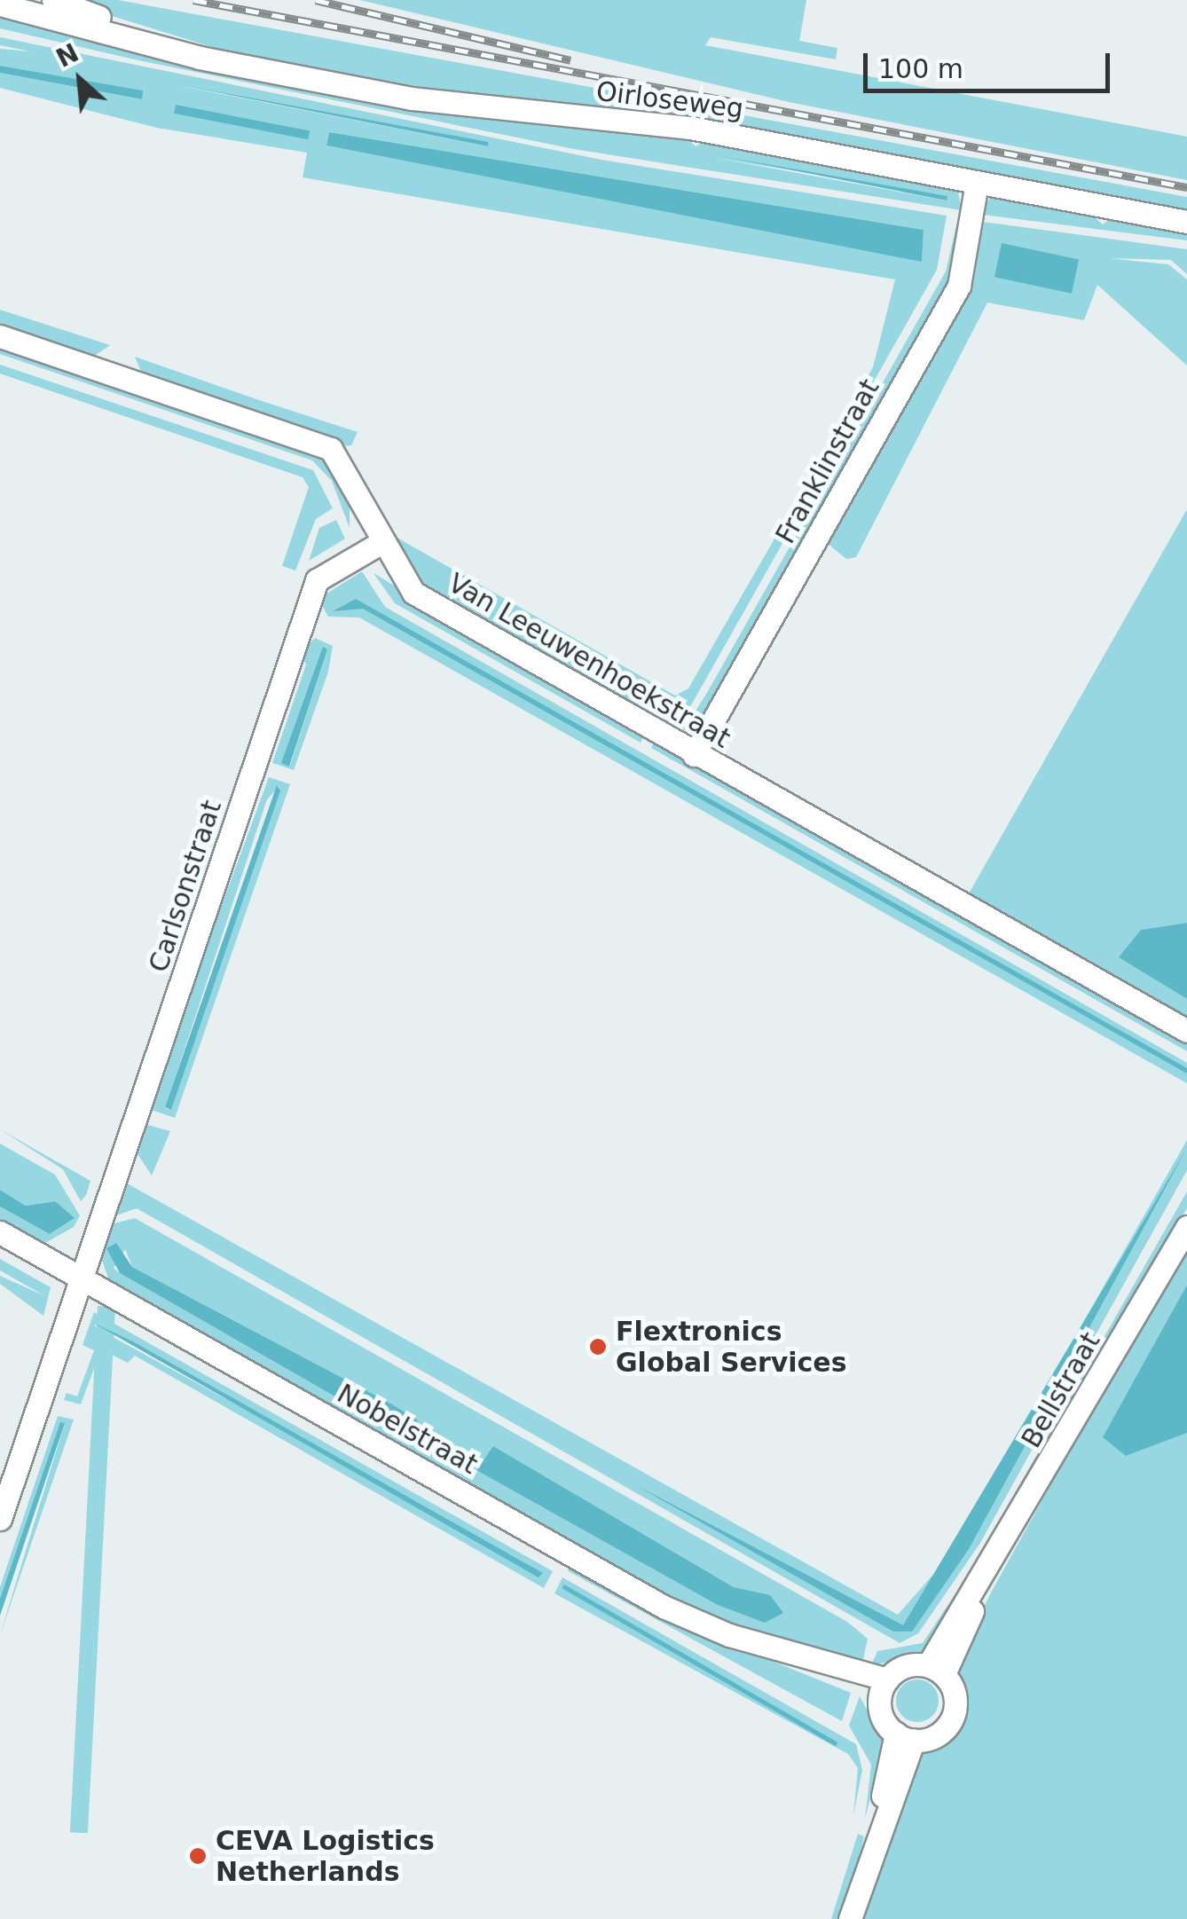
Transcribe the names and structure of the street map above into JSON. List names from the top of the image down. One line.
{"streets":{"street":["Oirloseweg","Franklinstraat","Van Leeuwenhoekstraat","Carlsonstraat","Bellstraat","Nobelstraat"]},"crossings":[["Oirloseweg","Franklinstraat"],["Franklinstraat","Van Leeuwenhoekstraat"],["Van Leeuwenhoekstraat","Carlsonstraat"],["Carlsonstraat","Nobelstraat"],["Bellstraat","Nobelstraat"]],"places":["Flextronics Global Services","CEVA Logistics Netherlands"],"scale_bar":"100 m","north":"top left"}
